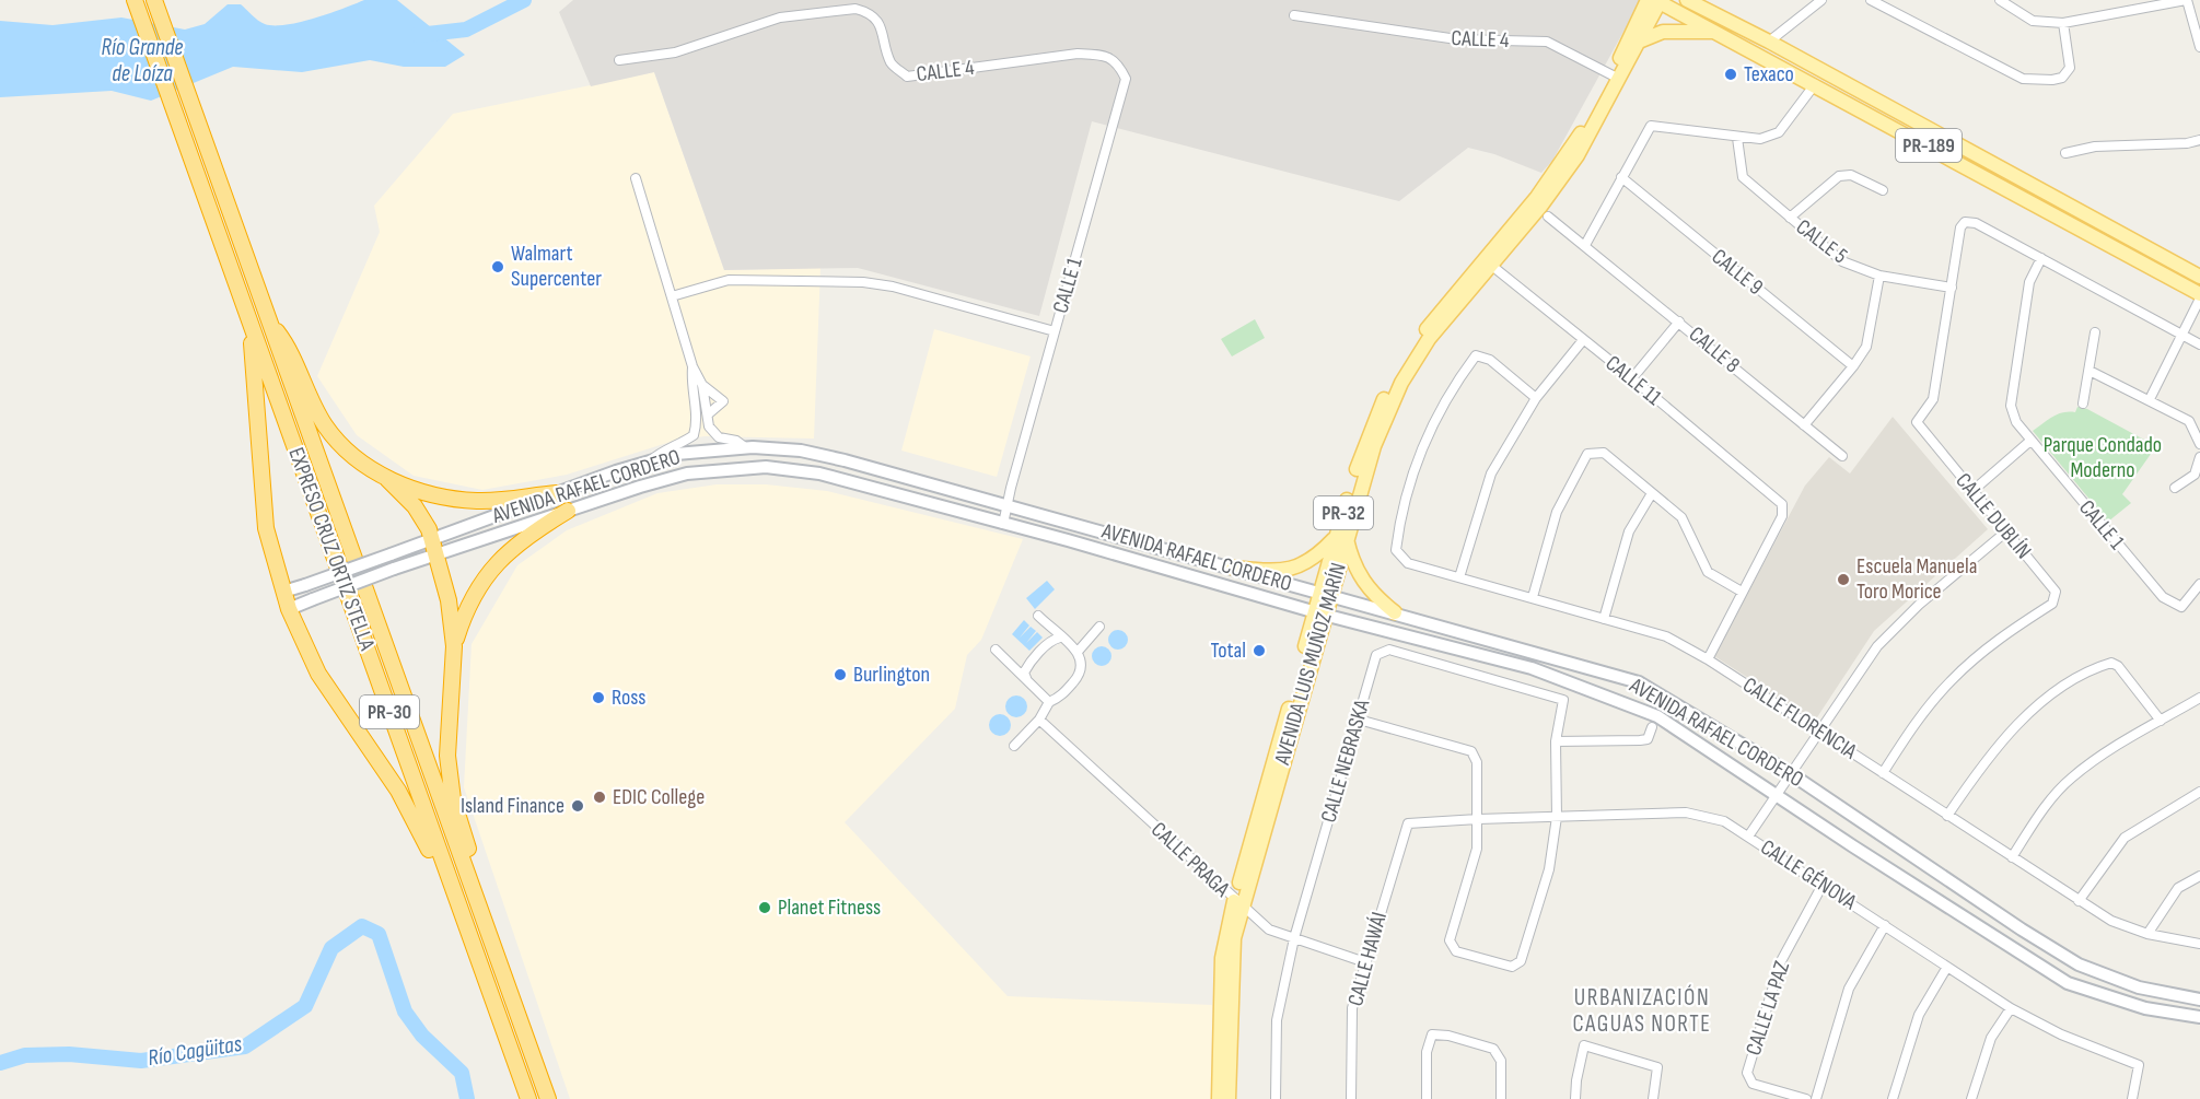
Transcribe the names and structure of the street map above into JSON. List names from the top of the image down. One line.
{"streets":{"highway":["EXPRESO CRUZ ORTIZ STELLA","PR-30"],"main road":["PR-189","AVENIDA RAFAEL CORDERO","PR-32","AVENIDA LUIS MUÑOZ MARÍN"],"street":["CALLE 4","CALLE 5","CALLE 9","CALLE 1","CALLE 8","CALLE 11","CALLE DUBLÍN","CALLE FLORENCIA","CALLE NEBRASKA","CALLE PRAGA","CALLE GÉNOVA","CALLE HAWÁI","CALLE LA PAZ"]},"crossings":[["CALLE 4","CALLE 1"],["CALLE 4","AVENIDA LUIS MUÑOZ MARÍN"],["PR-189","AVENIDA LUIS MUÑOZ MARÍN"],["CALLE 5","CALLE DUBLÍN"],["CALLE 1","AVENIDA RAFAEL CORDERO"],["CALLE 1","CALLE DUBLÍN"],["CALLE 11","AVENIDA LUIS MUÑOZ MARÍN"],["AVENIDA RAFAEL CORDERO","AVENIDA LUIS MUÑOZ MARÍN"],["CALLE DUBLÍN","CALLE FLORENCIA"],["AVENIDA LUIS MUÑOZ MARÍN","CALLE PRAGA"],["CALLE NEBRASKA","CALLE PRAGA"],["CALLE PRAGA","CALLE HAWÁI"],["CALLE GÉNOVA","CALLE HAWÁI"],["CALLE GÉNOVA","CALLE LA PAZ"]],"districts":["URBANIZACIÓN CAGUAS NORTE"],"water":["Río Grande de Loíza","Río Cagüitas"],"parks":["Parque Condado Moderno"],"places":["Texaco","Walmart Supercenter","Escuela Manuela Toro Morice","Total","Burlington","Ross","EDIC College","Island Finance","Planet Fitness"]}
